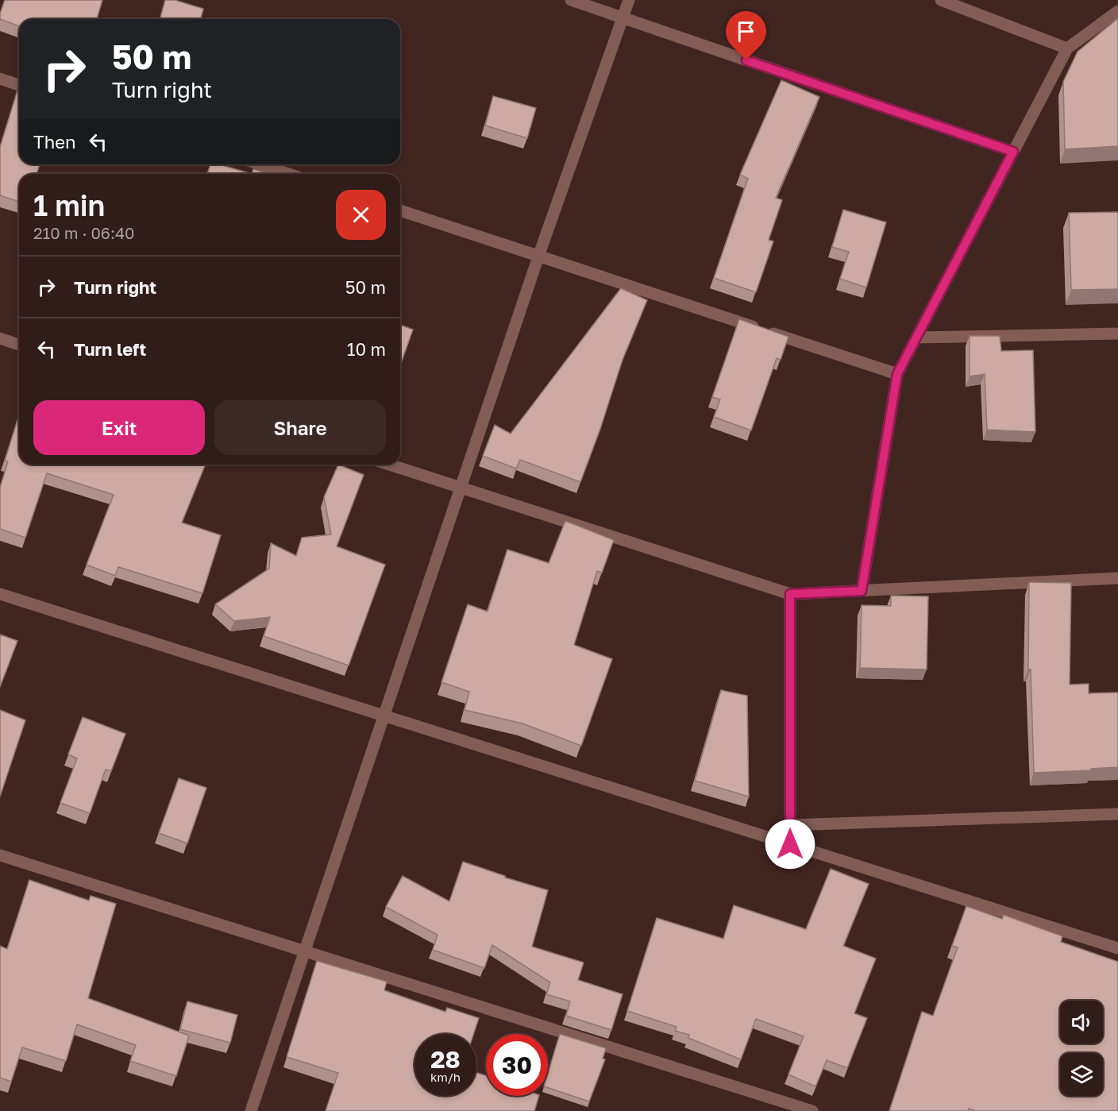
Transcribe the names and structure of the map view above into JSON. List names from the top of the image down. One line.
{"page":{"turn":["50 m","Turn right"],"then":"Then","heading":["1 min","210 m · 06:40"],"list":[{"name":"Turn right","value":"50 m"},{"name":"Turn left","value":"10 m"}],"buttons":["Exit","Share"],"speed":"28 km/h","limit":"30"}}
